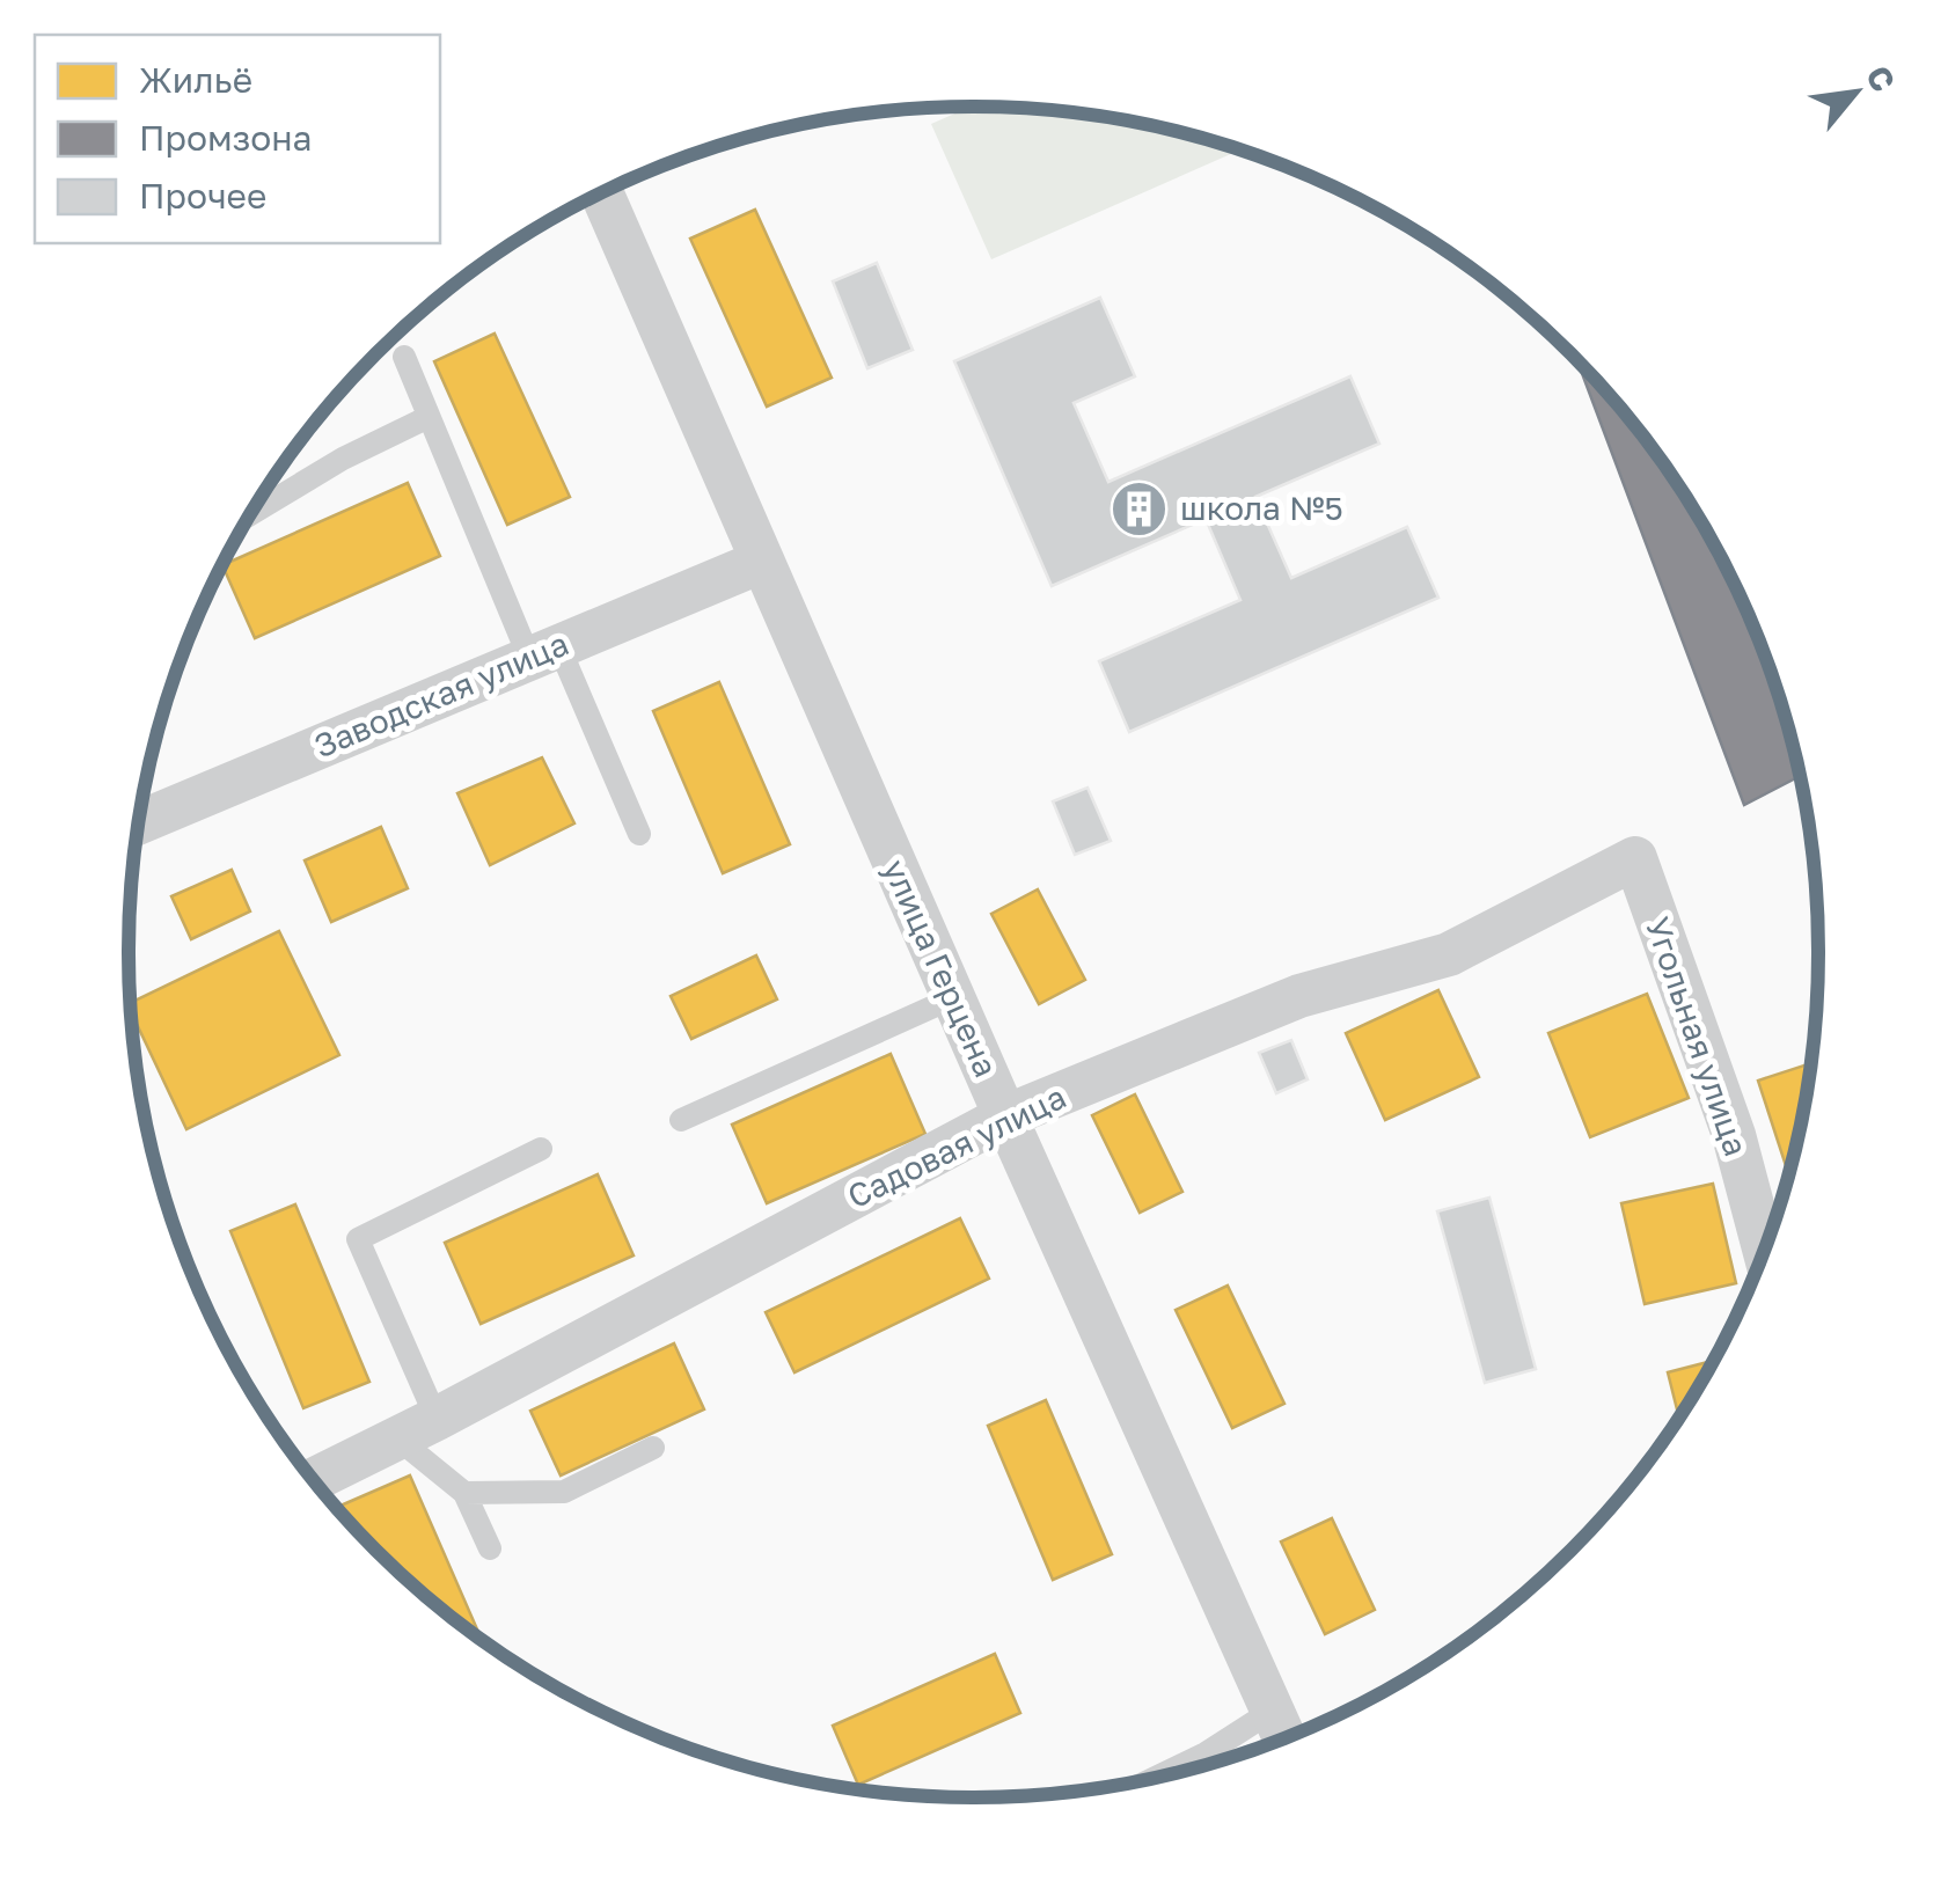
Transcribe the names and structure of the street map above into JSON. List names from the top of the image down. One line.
{"streets":{"street":["Заводская улица","улица Герцена","Угольная улица","Садовая улица"]},"crossings":[["Заводская улица","улица Герцена"],["улица Герцена","Садовая улица"],["Угольная улица","Садовая улица"]],"places":{"building":["школа №5"]},"legend":["Жильё","Промзона","Прочее"],"north":"top right"}
